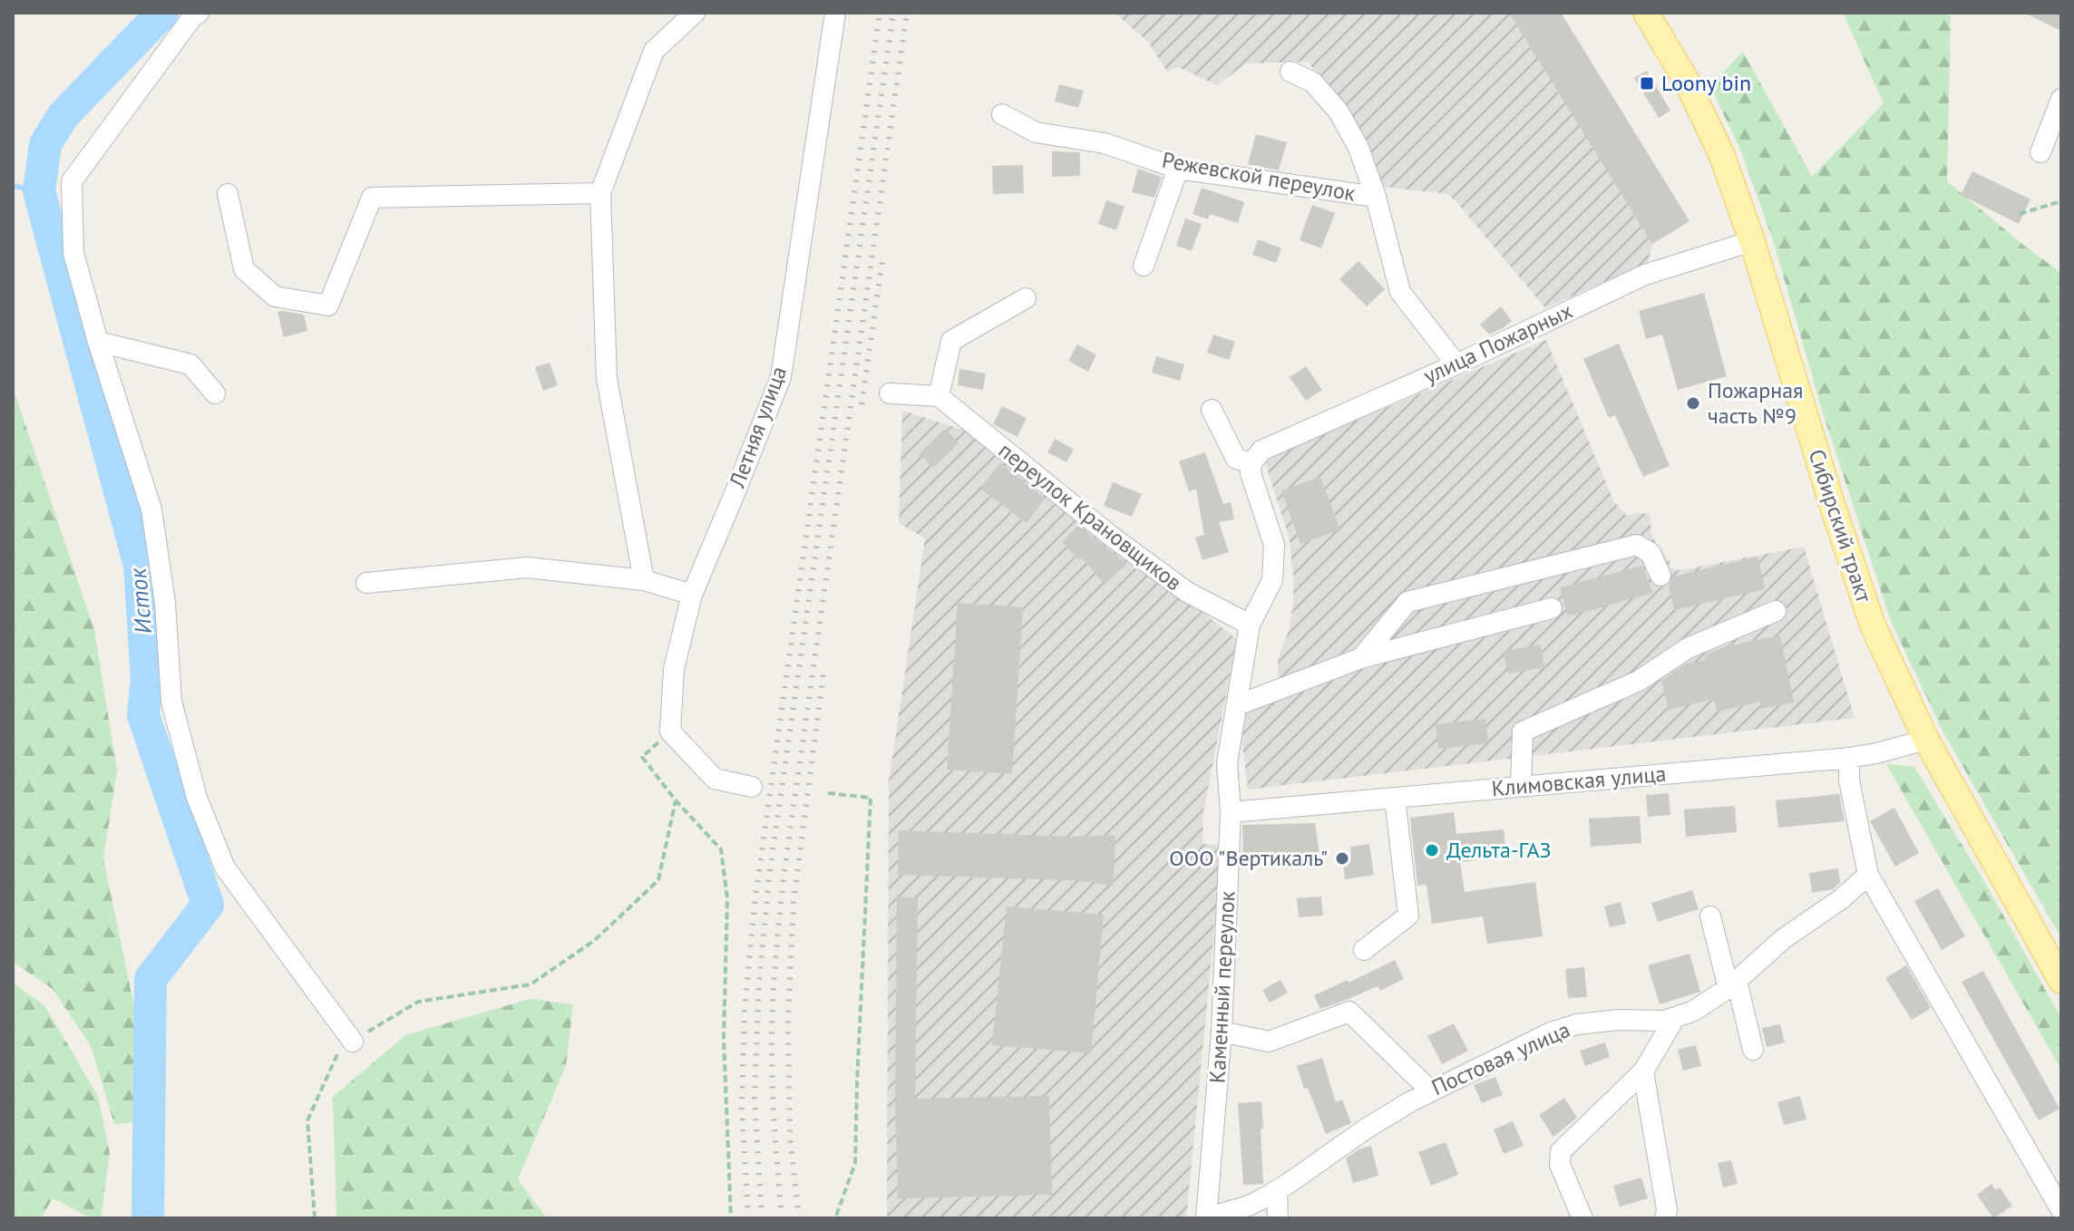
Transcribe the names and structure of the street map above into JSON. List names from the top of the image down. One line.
{"streets":{"main road":["Сибирский тракт"],"street":["Режевской переулок","улица Пожарных","Летняя улица","переулок Крановщиков","Климовская улица","Каменный переулок","Постовая улица"]},"crossings":[["Режевской переулок","улица Пожарных"],["улица Пожарных","Сибирский тракт"],["улица Пожарных","Каменный переулок"],["переулок Крановщиков","Каменный переулок"],["Сибирский тракт","Климовская улица"],["Климовская улица","Каменный переулок"],["Каменный переулок","Постовая улица"]],"water":["Исток"],"places":{"transit":["Loony bin"],"other":["Пожарная часть №9","Дельта-ГАЗ","ООО \"Вертикаль\""]}}
